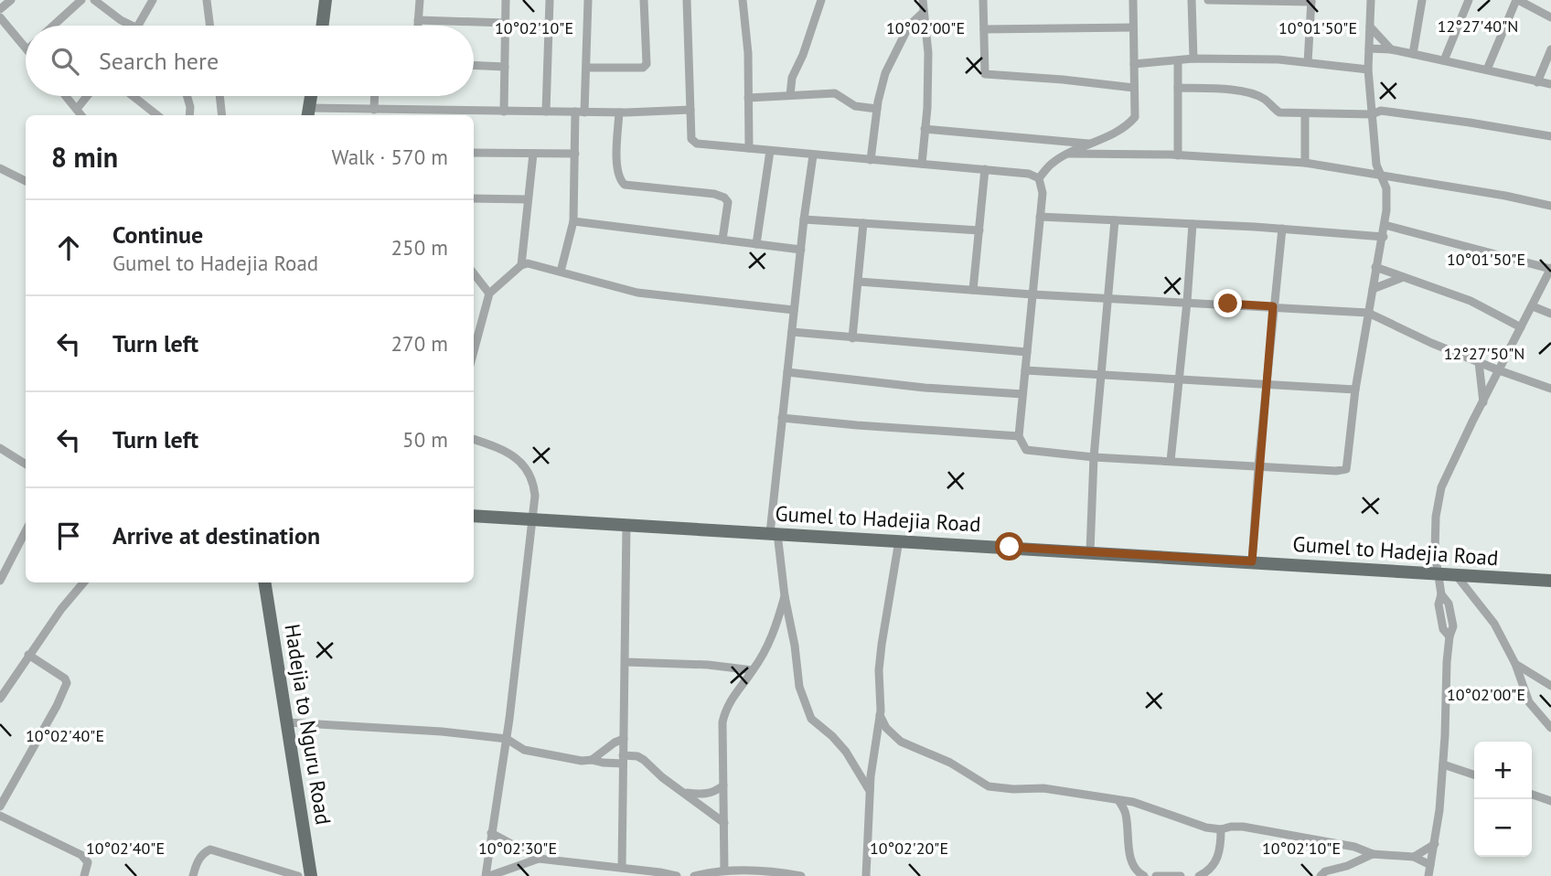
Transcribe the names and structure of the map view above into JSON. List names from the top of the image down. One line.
{"streets":{"main road":["Gumel to Hadejia Road","Hadejia to Nguru Road"]},"page":{"search":"Search here","heading":["8 min","Walk · 570 m"],"list":[["Continue","Gumel to Hadejia Road","250 m"],["Turn left","270 m"],["Turn left","50 m"],"Arrive at destination"],"map_buttons":["+","−"]},"coordinates":["12°27'40\"N","10°02'10\"E","10°02'00\"E","10°01'50\"E","12°27'50\"N","10°02'40\"E","10°02'30\"E","10°02'20\"E"]}
